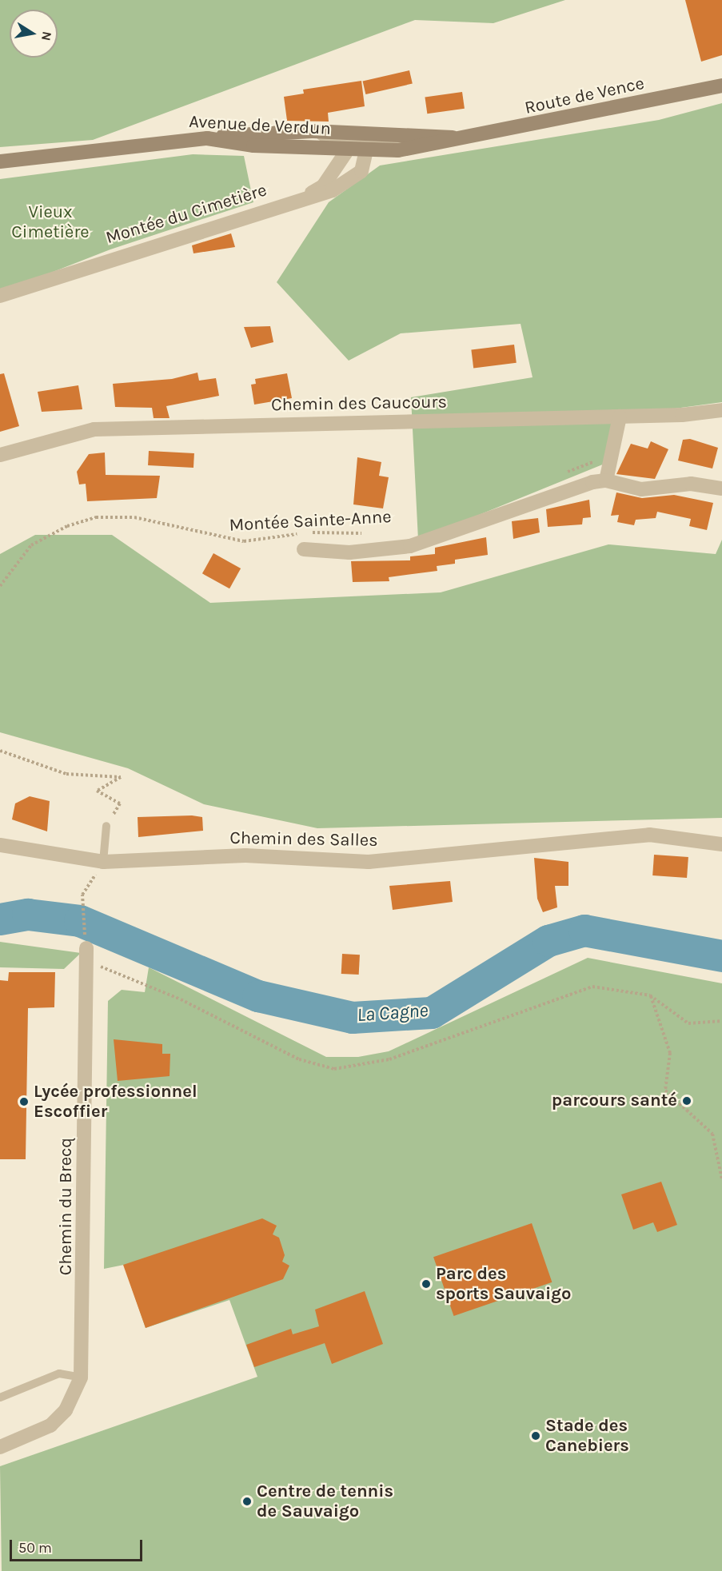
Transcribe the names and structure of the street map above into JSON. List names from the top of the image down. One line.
{"streets":{"main road":["Route de Vence","Avenue de Verdun"],"street":["Montée du Cimetière","Chemin des Caucours","Chemin des Salles","Chemin du Brecq"],"path":["Montée Sainte-Anne"]},"crossings":[["Route de Vence","Avenue de Verdun"],["Route de Vence","Montée du Cimetière"],["Avenue de Verdun","Montée du Cimetière"]],"water":["La Cagne"],"parks":["Vieux Cimetière"],"places":["parcours santé","Lycée professionnel Escoffier","Parc des sports Sauvaigo","Stade des Canebiers","Centre de tennis de Sauvaigo"],"scale_bar":"50 m","north":"right"}
